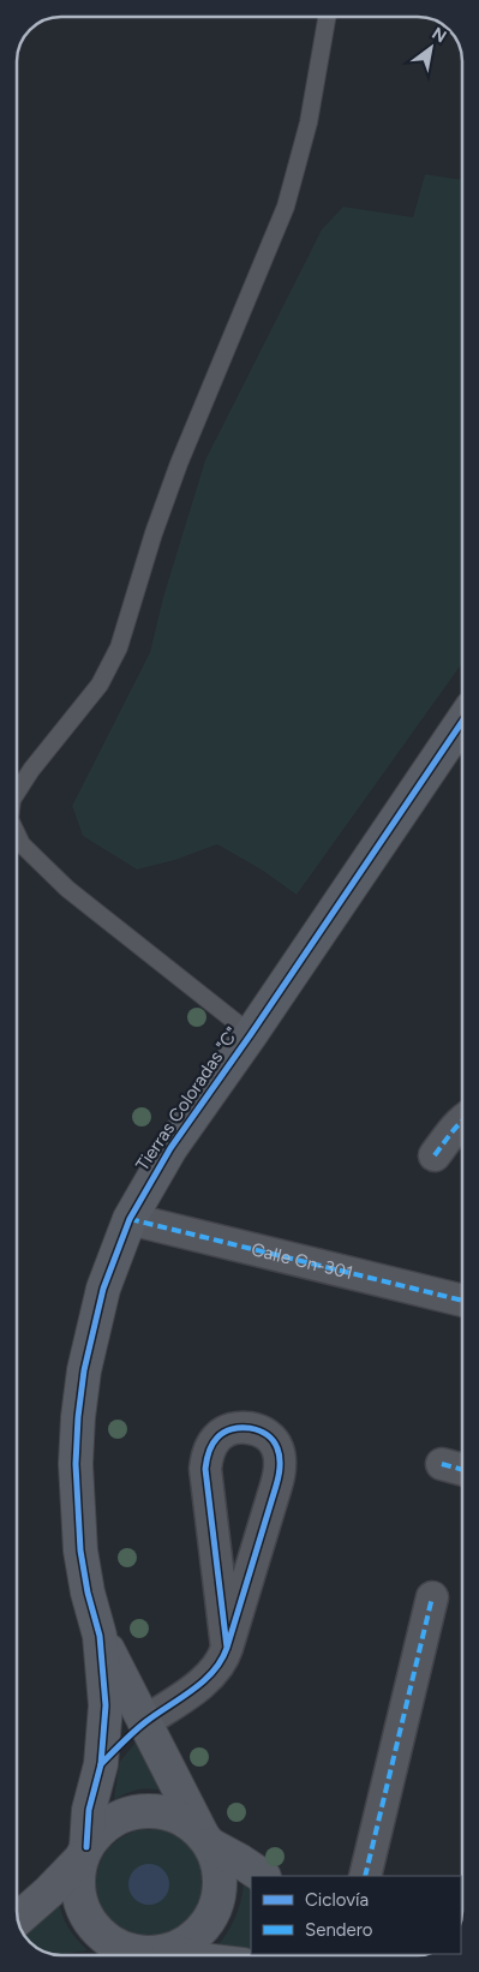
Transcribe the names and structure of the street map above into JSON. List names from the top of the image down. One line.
{"streets":{"street":["Tierras Coloradas \"C\"","Calle Cn-301"]},"crossings":[["Tierras Coloradas \"C\"","Calle Cn-301"]],"legend":["Ciclovía","Sendero"],"north":"top right"}
